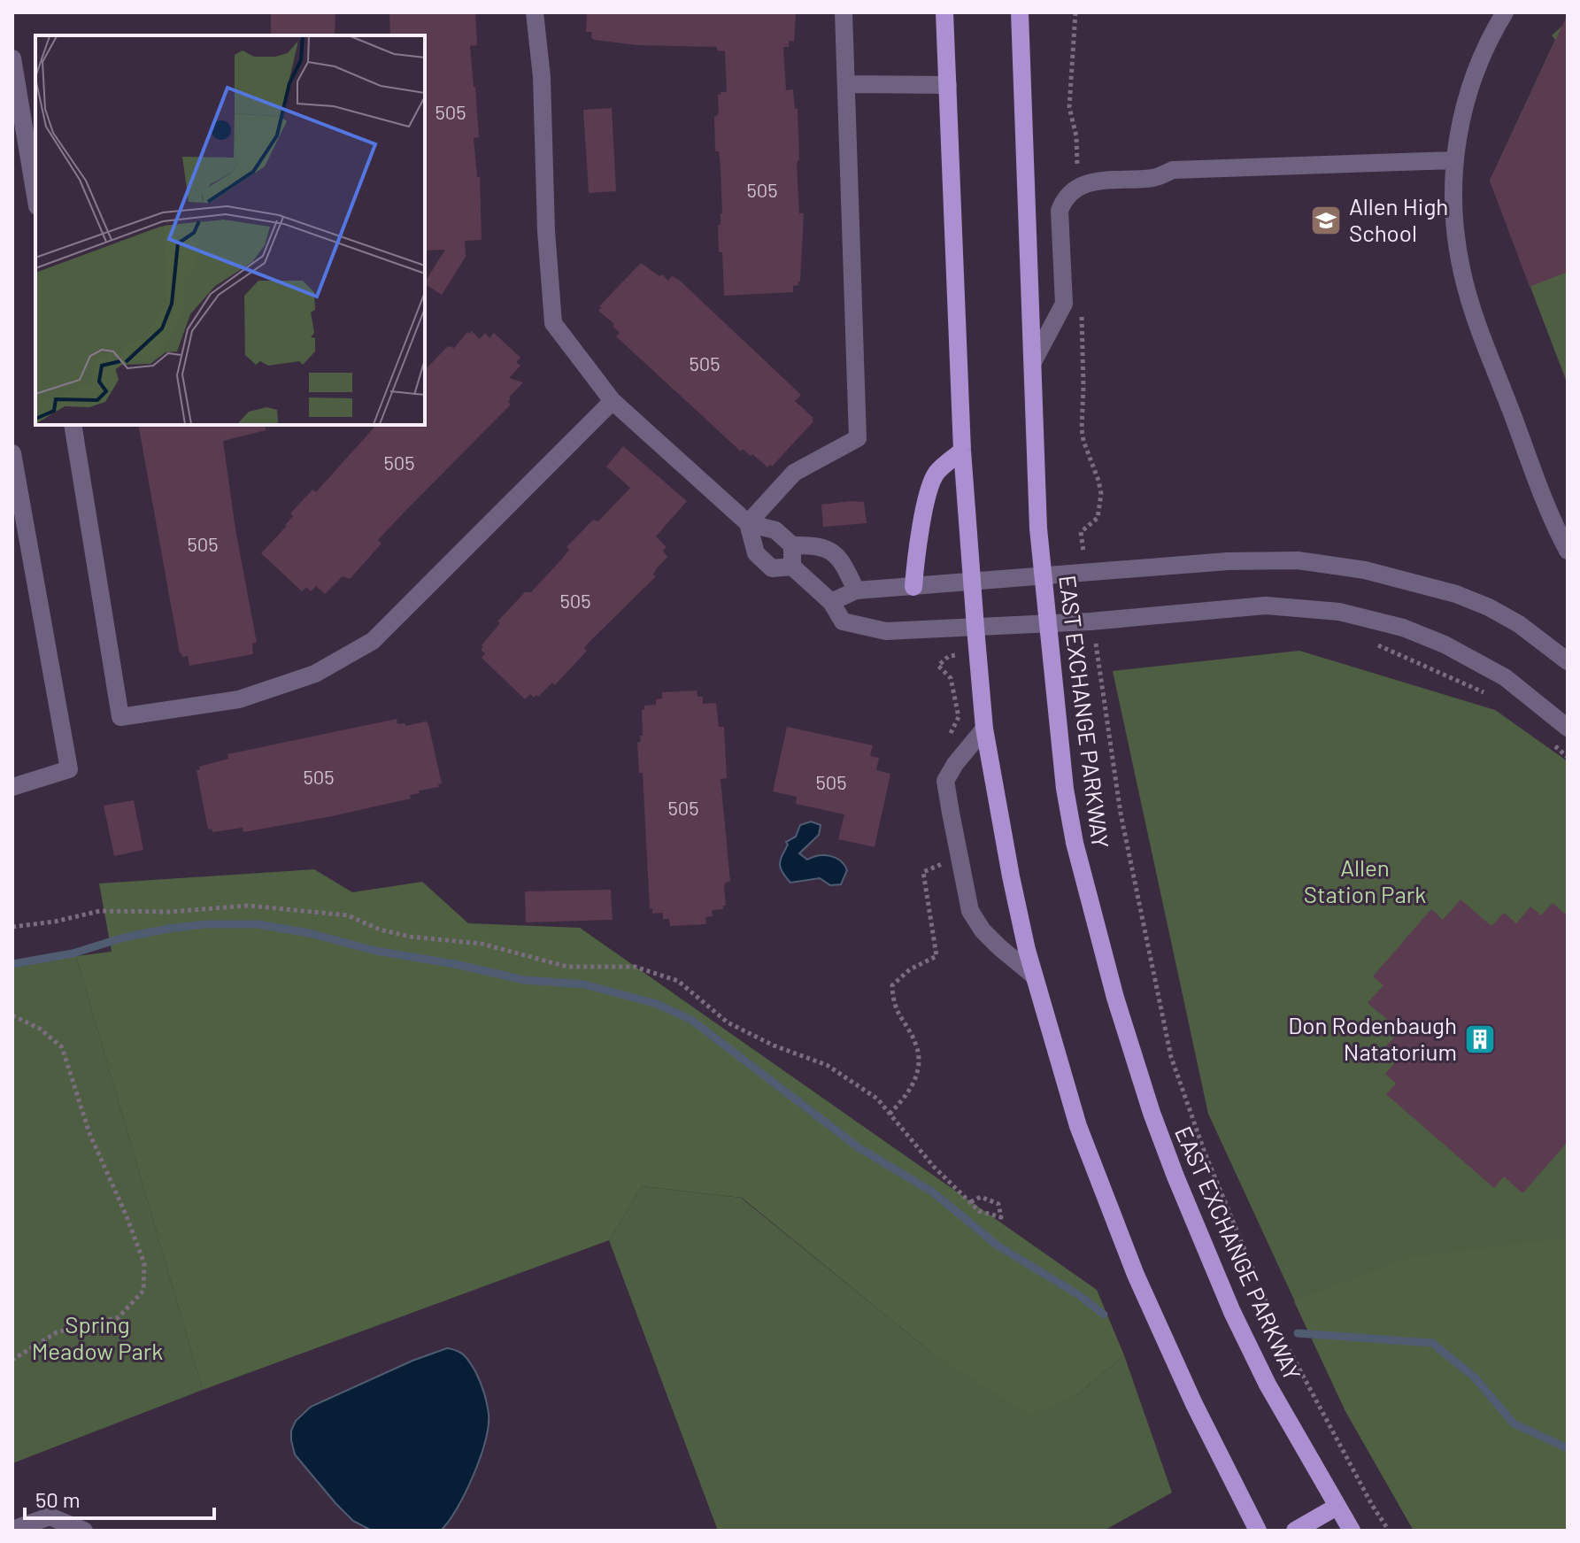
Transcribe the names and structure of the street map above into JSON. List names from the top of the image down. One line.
{"streets":{"main road":["EAST EXCHANGE PARKWAY"]},"parks":["Allen Station Park","Spring Meadow Park"],"places":{"school or university":["Allen High School"],"building":["Don Rodenbaugh Natatorium"]},"house_numbers":["505","505","505","505","505","505","505","505","505"],"scale_bar":"50 m"}
